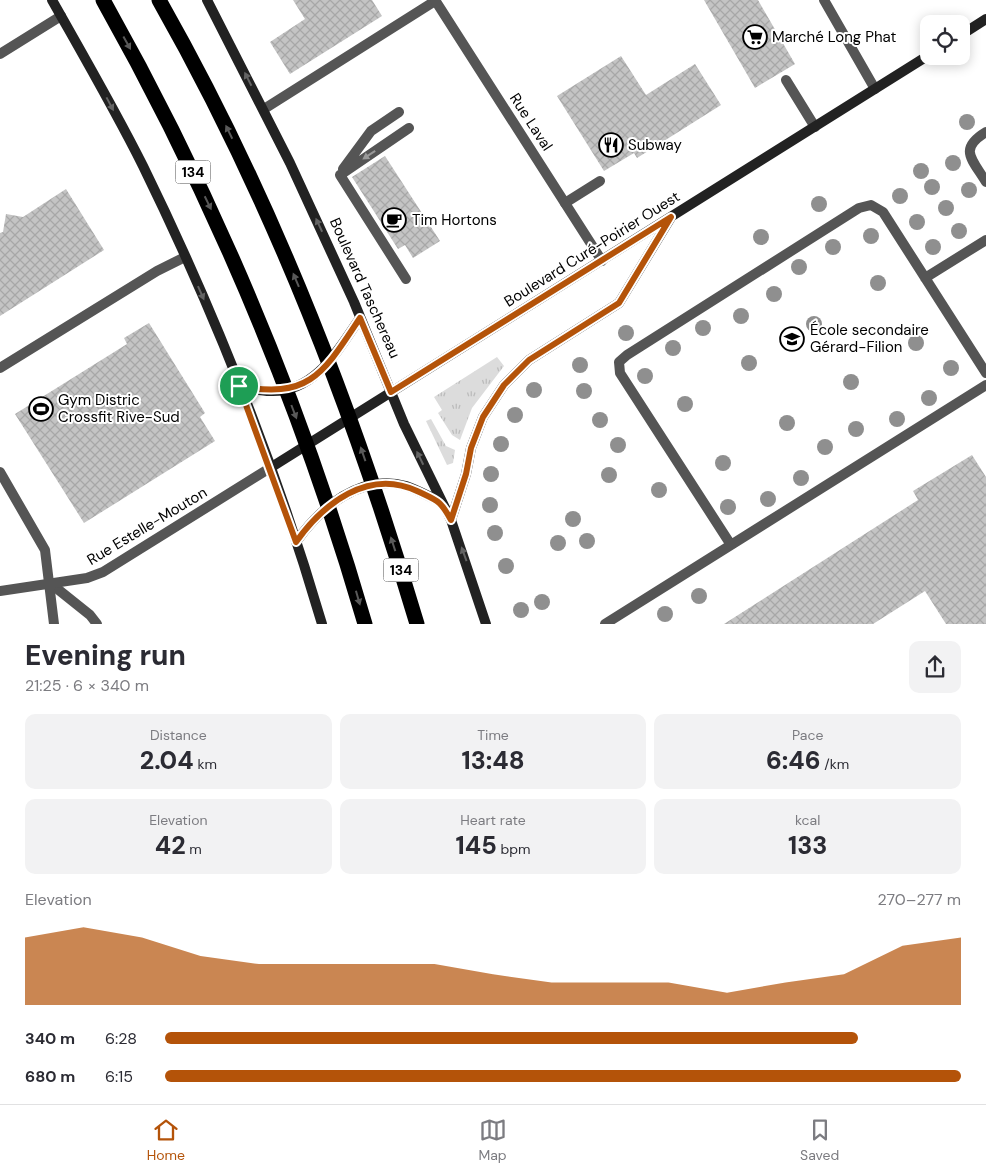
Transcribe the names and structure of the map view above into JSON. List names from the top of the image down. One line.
{"streets":{"highway":["134"],"main road":["Boulevard Curé-Poirier Ouest","Boulevard Taschereau"],"street":["Rue Laval","Rue Estelle-Mouton"]},"crossings":[["Rue Laval","Boulevard Curé-Poirier Ouest"],["Boulevard Curé-Poirier Ouest","Boulevard Taschereau"],["Boulevard Curé-Poirier Ouest","Rue Estelle-Mouton"]],"one_way":["Boulevard Taschereau"],"places":{"supermarket":["Marché Long Phat"],"restaurant":["Subway"],"cafe":["Tim Hortons"],"school or university":["École secondaire Gérard-Filion"],"sports":["Gym Distric Crossfit Rive-Sud"]},"page":{"heading":["Evening run","21:25 · 6 × 340 m"],"stats":[["Distance","2.04 km"],["Time","13:48"],["Pace","6:46 /km"],["Elevation","42 m"],["Heart rate","145 bpm"],["kcal","133"]],"chart":["Elevation","270–277 m"],"list":[{"name":"340 m","note":"6:28"},{"name":"680 m","note":"6:15"}],"tabs":["Home","Map","Saved"]}}
